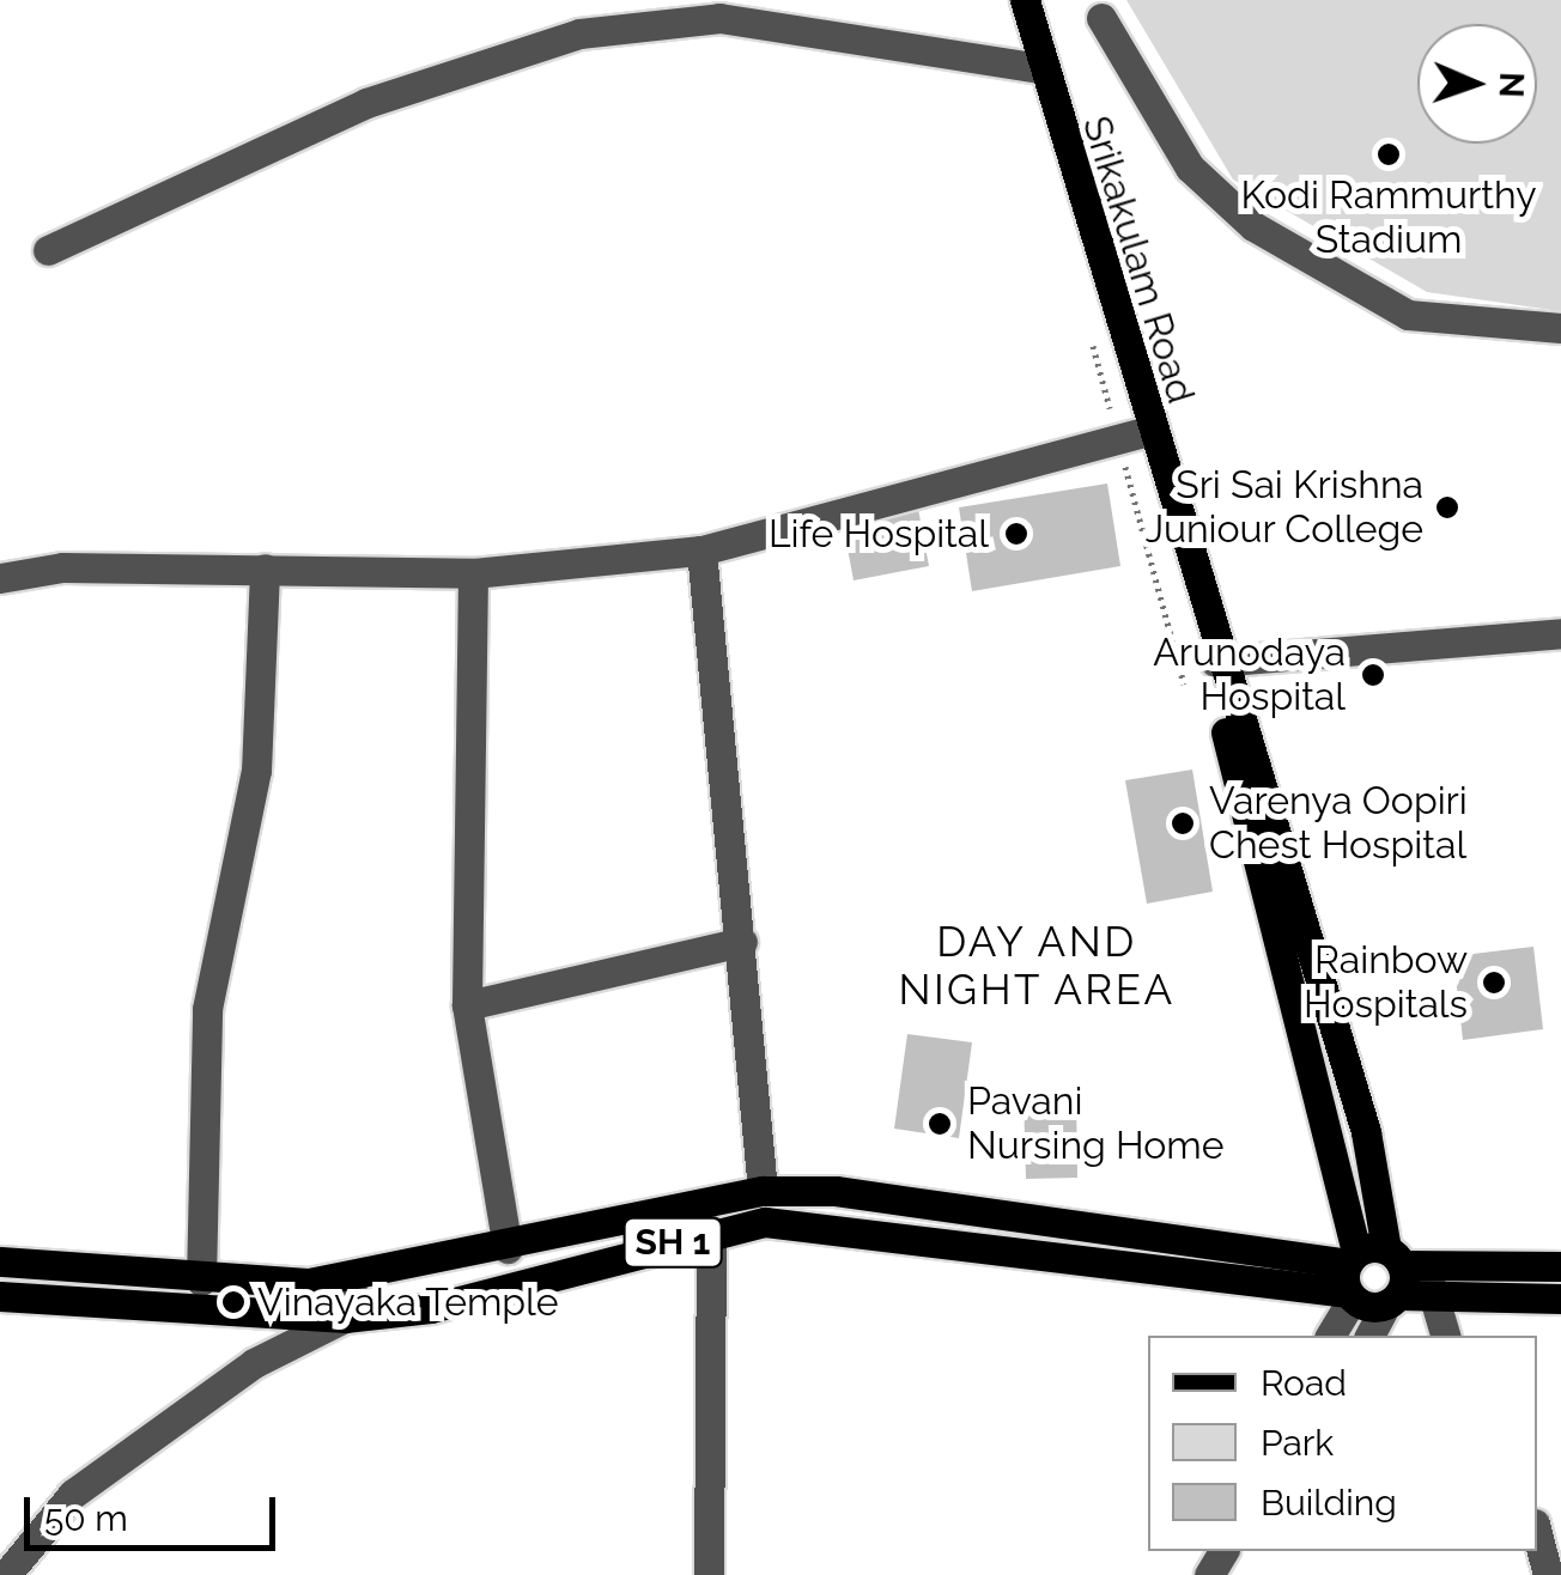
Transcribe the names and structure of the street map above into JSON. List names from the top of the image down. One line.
{"streets":{"main road":["Srikakulam Road","SH 1"]},"crossings":[["Srikakulam Road","SH 1"]],"districts":["DAY AND NIGHT AREA"],"places":["Kodi Rammurthy Stadium","Sri Sai Krishna Juniour College","Life Hospital","Arunodaya Hospital","Varenya Oopiri Chest Hospital","Rainbow Hospitals","Pavani Nursing Home","Vinayaka Temple"],"legend":["Road","Park","Building"],"scale_bar":"50 m","north":"right"}
